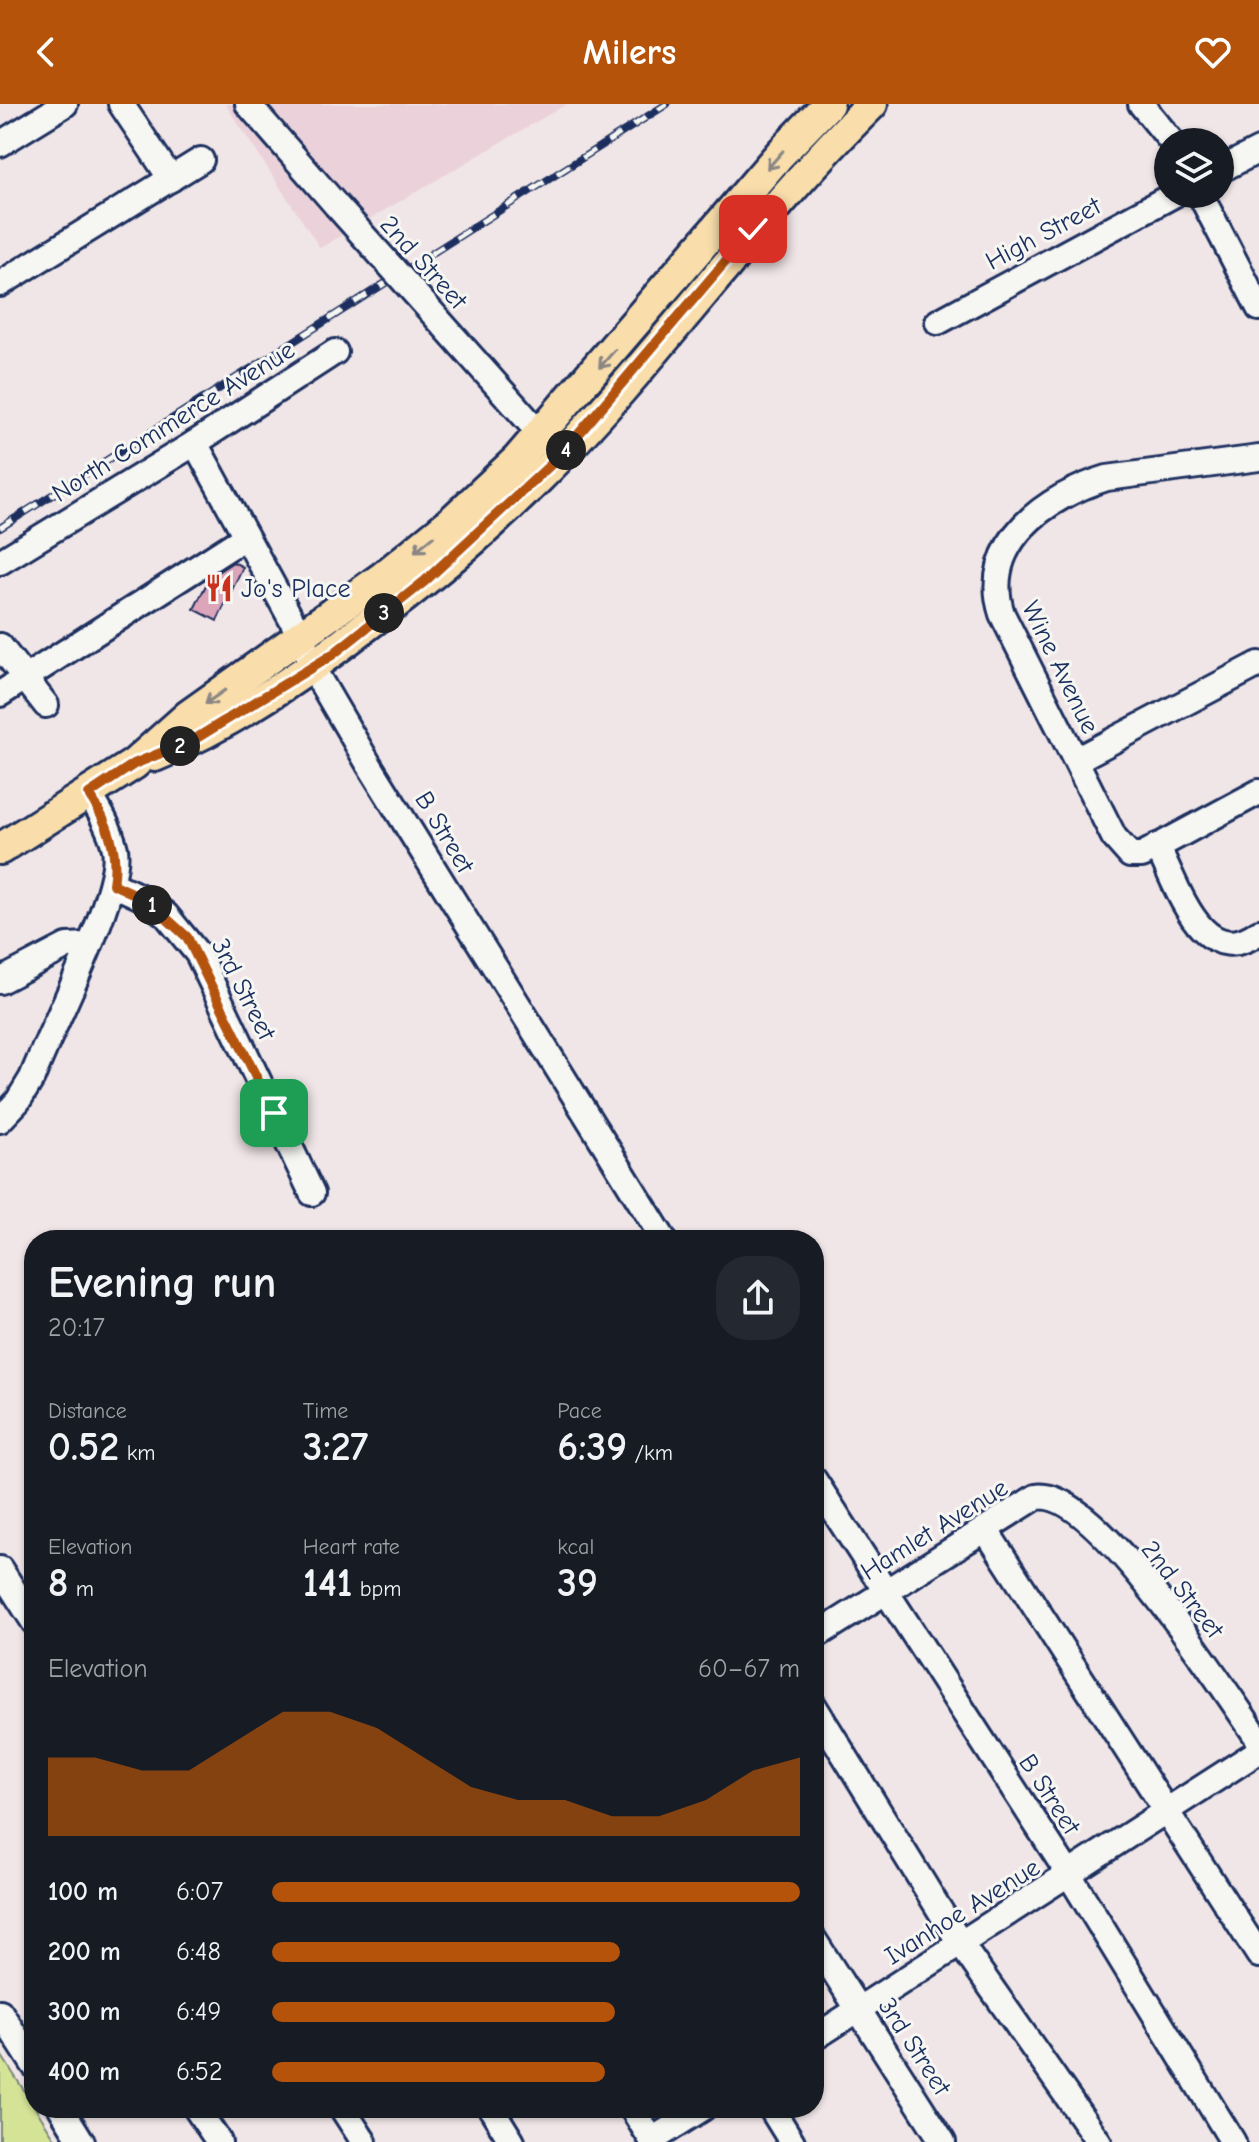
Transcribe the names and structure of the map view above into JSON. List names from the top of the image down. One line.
{"streets":{"street":["High Street","2nd Street","North Commerce Avenue","Wine Avenue","B Street","3rd Street","Hamlet Avenue","Ivanhoe Avenue"]},"crossings":[["2nd Street","Hamlet Avenue"],["North Commerce Avenue","B Street"],["B Street","Hamlet Avenue"],["B Street","Ivanhoe Avenue"],["3rd Street","Ivanhoe Avenue"]],"places":{"restaurant":["Jo's Place"]},"page":{"header":"Milers","pins":["4","3","2","1"],"heading":["Evening run","20:17"],"stats":[["Distance","0.52 km"],["Time","3:27"],["Pace","6:39 /km"],["Elevation","8 m"],["Heart rate","141 bpm"],["kcal","39"]],"chart":["Elevation","60–67 m"],"list":[{"name":"100 m","note":"6:07"},{"name":"200 m","note":"6:48"},{"name":"300 m","note":"6:49"},{"name":"400 m","note":"6:52"}]}}
